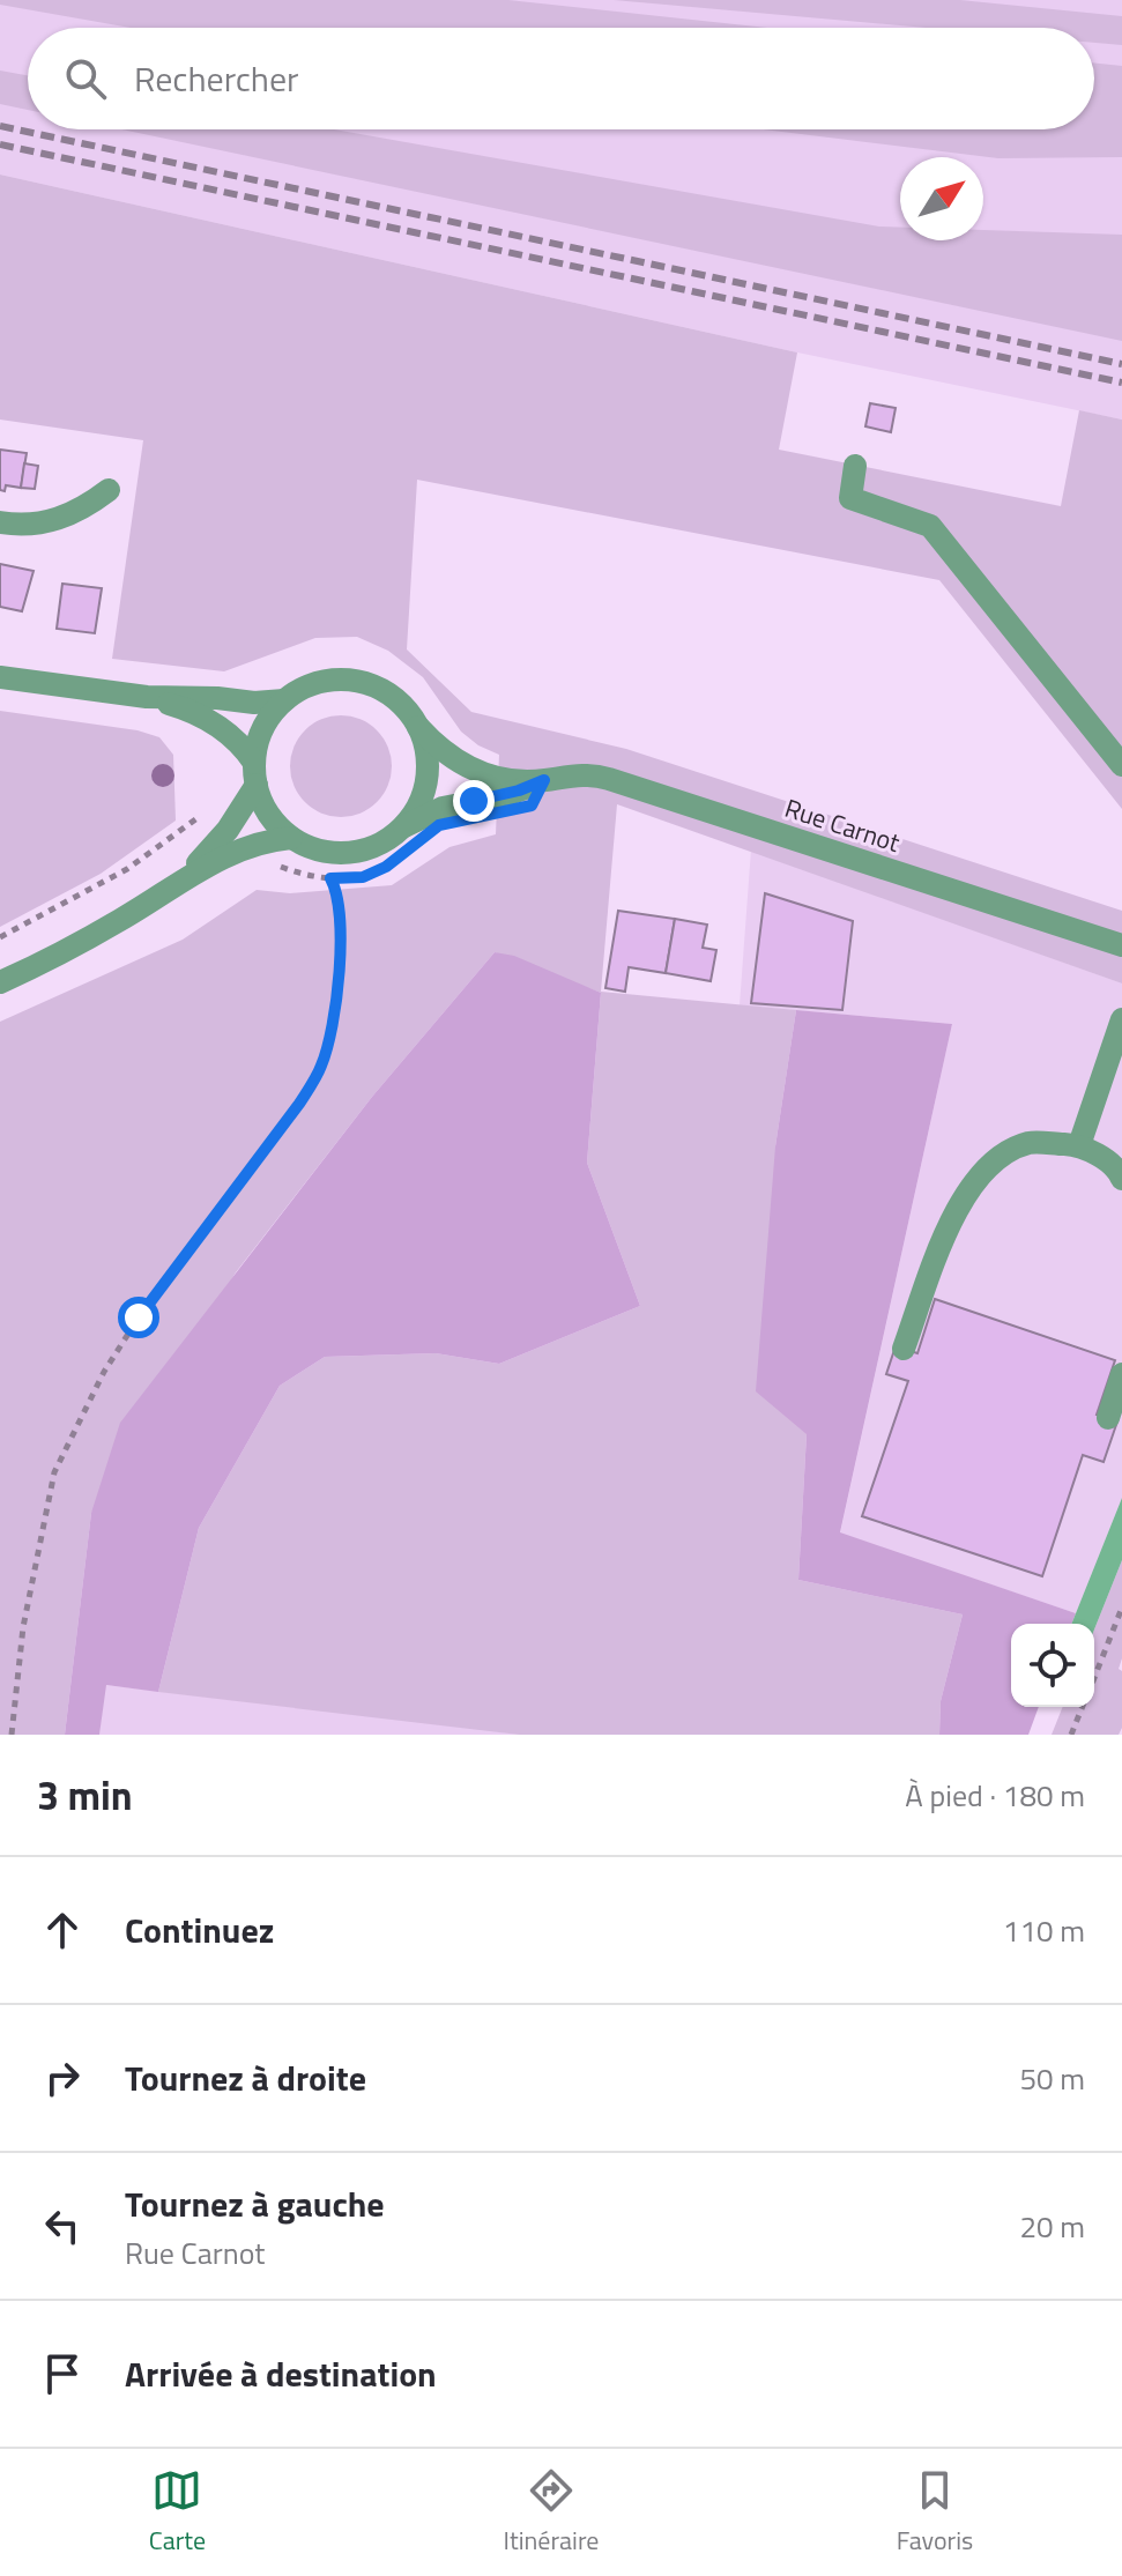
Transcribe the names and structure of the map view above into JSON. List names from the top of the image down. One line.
{"streets":{"street":["Rue Carnot"]},"north":"top right","page":{"search":"Rechercher","heading":["3 min","À pied · 180 m"],"list":[["Continuez","110 m"],["Tournez à droite","50 m"],["Tournez à gauche","Rue Carnot","20 m"],"Arrivée à destination"],"nav":["Carte","Itinéraire","Favoris"]}}
